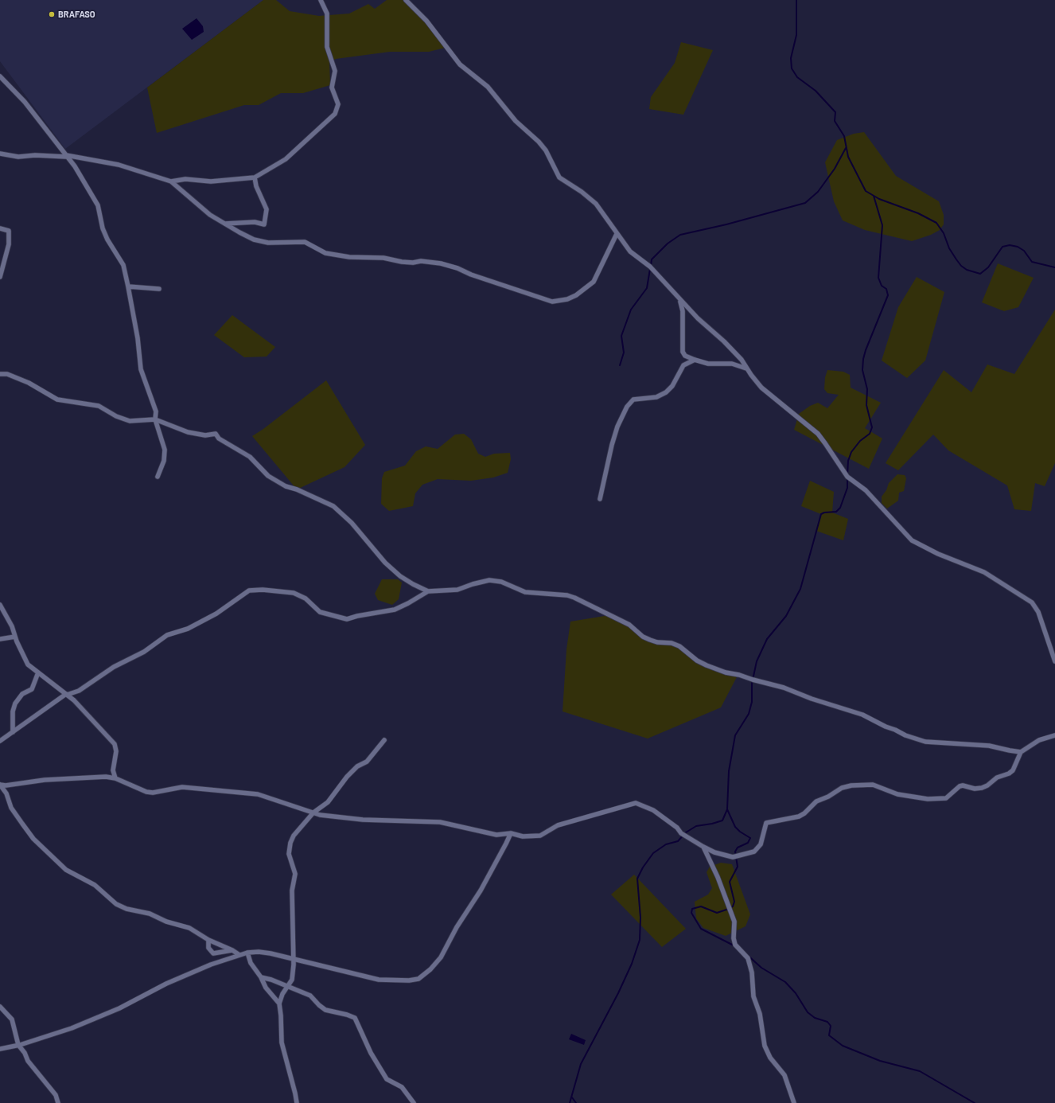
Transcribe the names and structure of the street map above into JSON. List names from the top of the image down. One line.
{"places":["BRAFASO"]}
